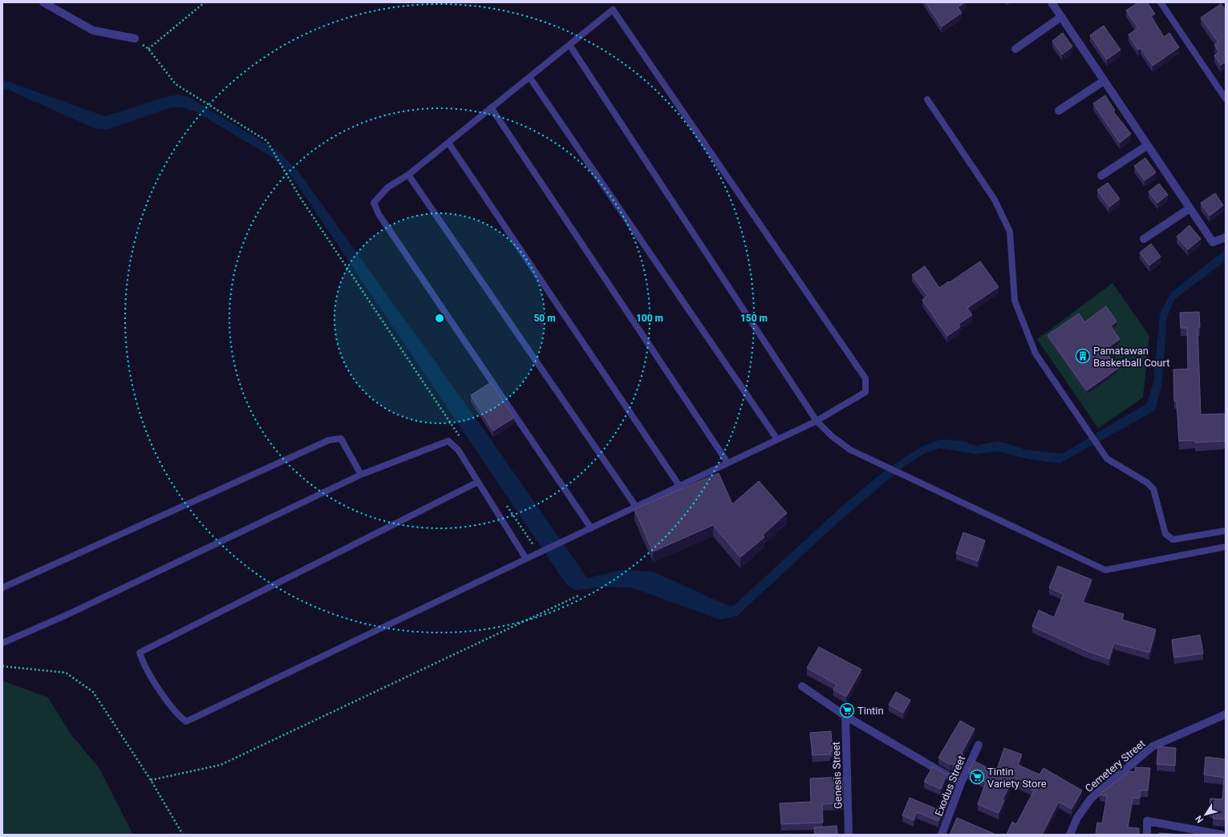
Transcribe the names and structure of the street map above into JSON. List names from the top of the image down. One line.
{"streets":{"street":["Cemetery Street","Genesis Street","Exodus Street"]},"places":{"building":["Pamatawan Basketball Court"],"supermarket":["Tintin","Tintin Variety Store"]},"north":"bottom left","rings":["50 m","100 m","150 m"]}
